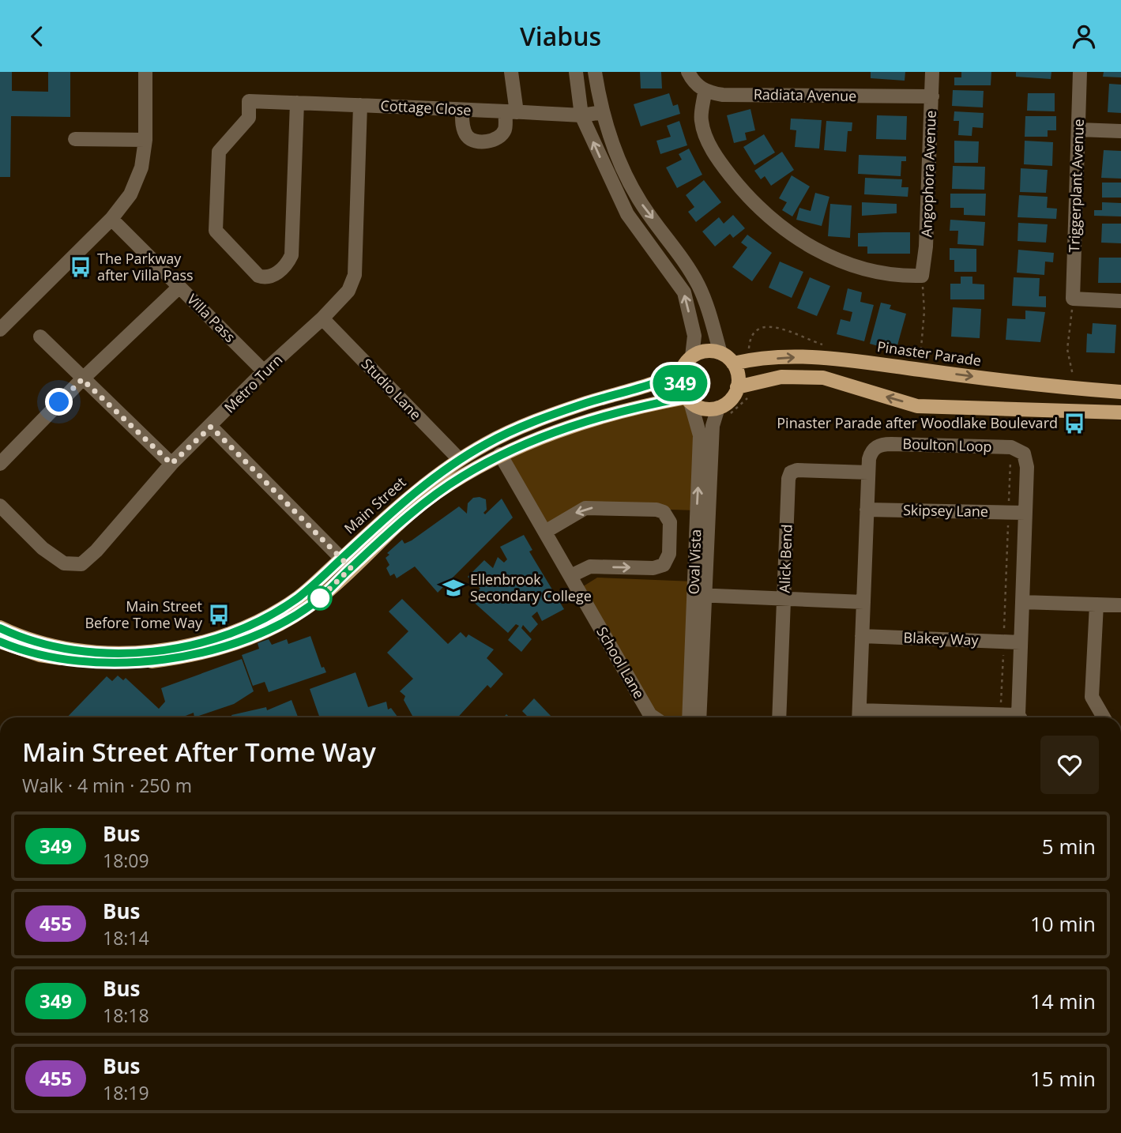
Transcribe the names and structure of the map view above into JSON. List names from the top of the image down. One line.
{"streets":{"main road":["Pinaster Parade","Main Street"],"street":["Radiata Avenue","Cottage Close","Angophora Avenue","Triggerplant Avenue","Villa Pass","Metro Turn","Studio Lane","Boulton Loop","Skipsey Lane","Alick Bend","Oval Vista","Blakey Way","School Lane"]},"crossings":[["Radiata Avenue","Angophora Avenue"],["Cottage Close","Metro Turn"],["Villa Pass","Metro Turn"],["Pinaster Parade","Main Street"],["Pinaster Parade","Oval Vista"],["Metro Turn","Studio Lane"],["Studio Lane","Main Street"],["Boulton Loop","Skipsey Lane"],["Boulton Loop","Alick Bend"],["Boulton Loop","Blakey Way"],["Main Street","Oval Vista"],["Main Street","School Lane"]],"places":{"bus stop":["The Parkway after Villa Pass","Pinaster Parade after Woodlake Boulevard","Main Street Before Tome Way"],"school or university":["Ellenbrook Secondary College"]},"lines":["bus line 349"],"page":{"header":"Viabus","on_map":"349","heading":["Main Street After Tome Way","Walk · 4 min · 250 m"],"list":[{"mark":"349","name":"Bus","note":"18:09","value":"5 min"},{"mark":"455","name":"Bus","note":"18:14","value":"10 min"},{"mark":"349","name":"Bus","note":"18:18","value":"14 min"},{"mark":"455","name":"Bus","note":"18:19","value":"15 min"}]}}
